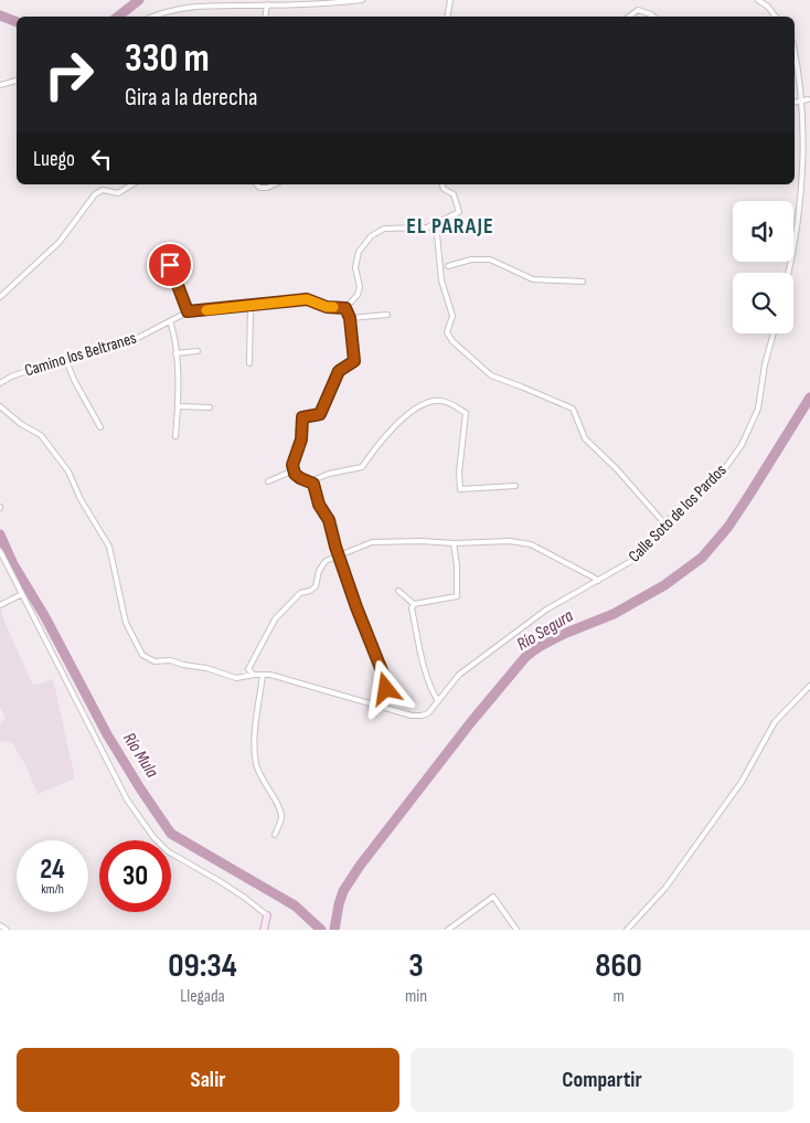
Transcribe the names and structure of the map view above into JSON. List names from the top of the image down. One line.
{"streets":{"street":["Camino los Beltranes","Calle Soto de los Pardos"]},"districts":["EL PARAJE"],"water":["Río Segura","Río Mula"],"page":{"turn":["330 m","Gira a la derecha"],"then":"Luego","speed":"24 km/h","limit":"30","eta":["09:34","Llegada","3","min","860","m"],"buttons":["Salir","Compartir"]}}
